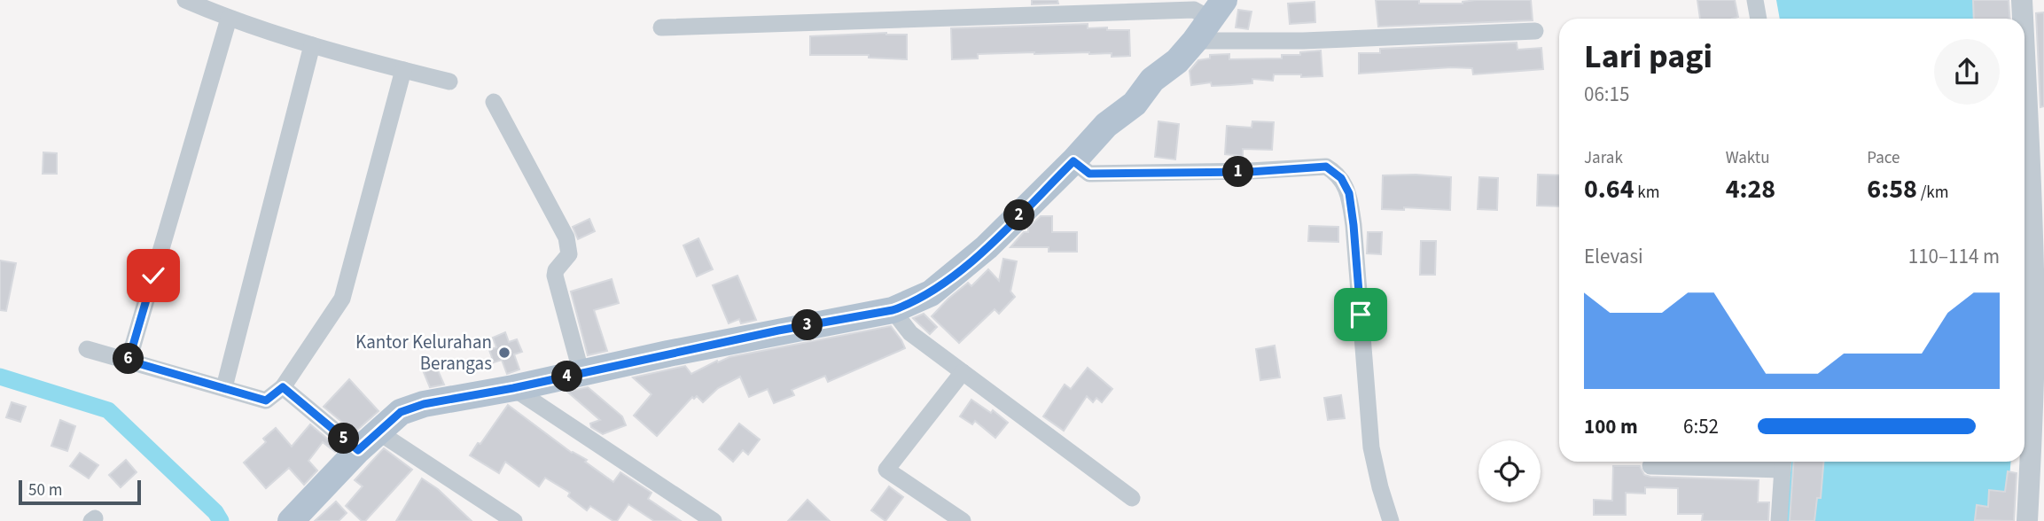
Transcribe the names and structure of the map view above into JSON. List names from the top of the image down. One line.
{"places":["Kantor Kelurahan Berangas"],"scale_bar":"50 m","page":{"heading":["Lari pagi","06:15"],"stats":[["Jarak","0.64 km"],["Waktu","4:28"],["Pace","6:58 /km"]],"pins":["1","2","3","6","4","5"],"chart":["Elevasi","110–114 m"],"list":[{"name":"100 m","note":"6:52"}],"scale":"50 m"}}
